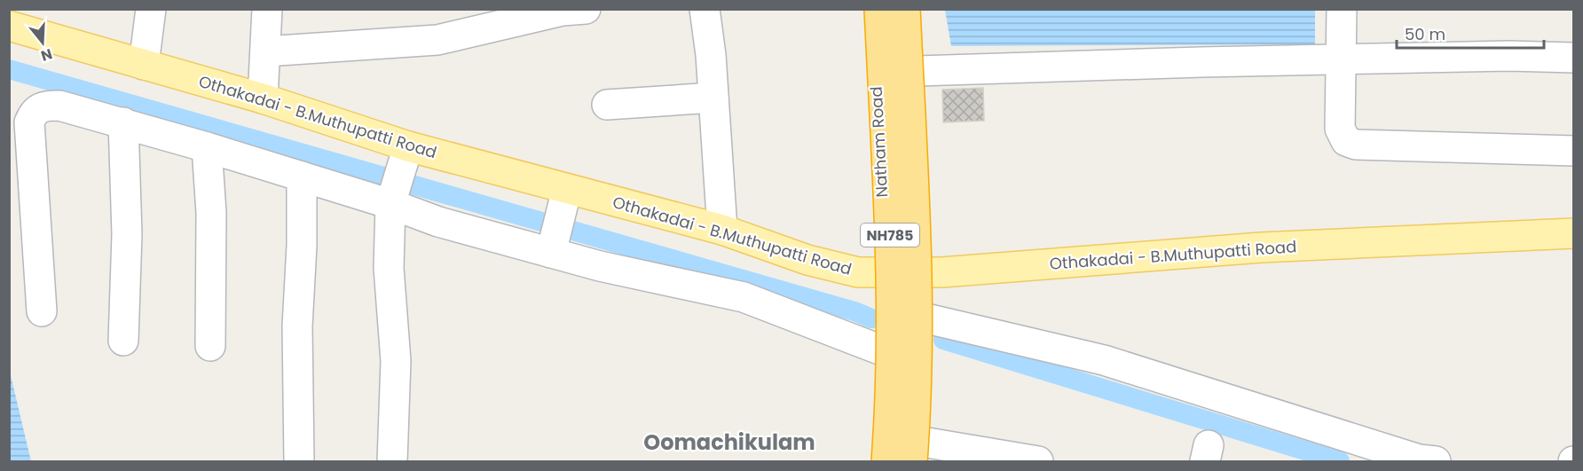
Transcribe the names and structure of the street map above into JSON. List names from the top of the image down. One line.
{"streets":{"highway":["NH785"],"main road":["Othakadai - B.Muthupatti Road","Natham Road"]},"crossings":[["Othakadai - B.Muthupatti Road","Natham Road"]],"districts":["Oomachikulam"],"scale_bar":"50 m","north":"bottom"}
